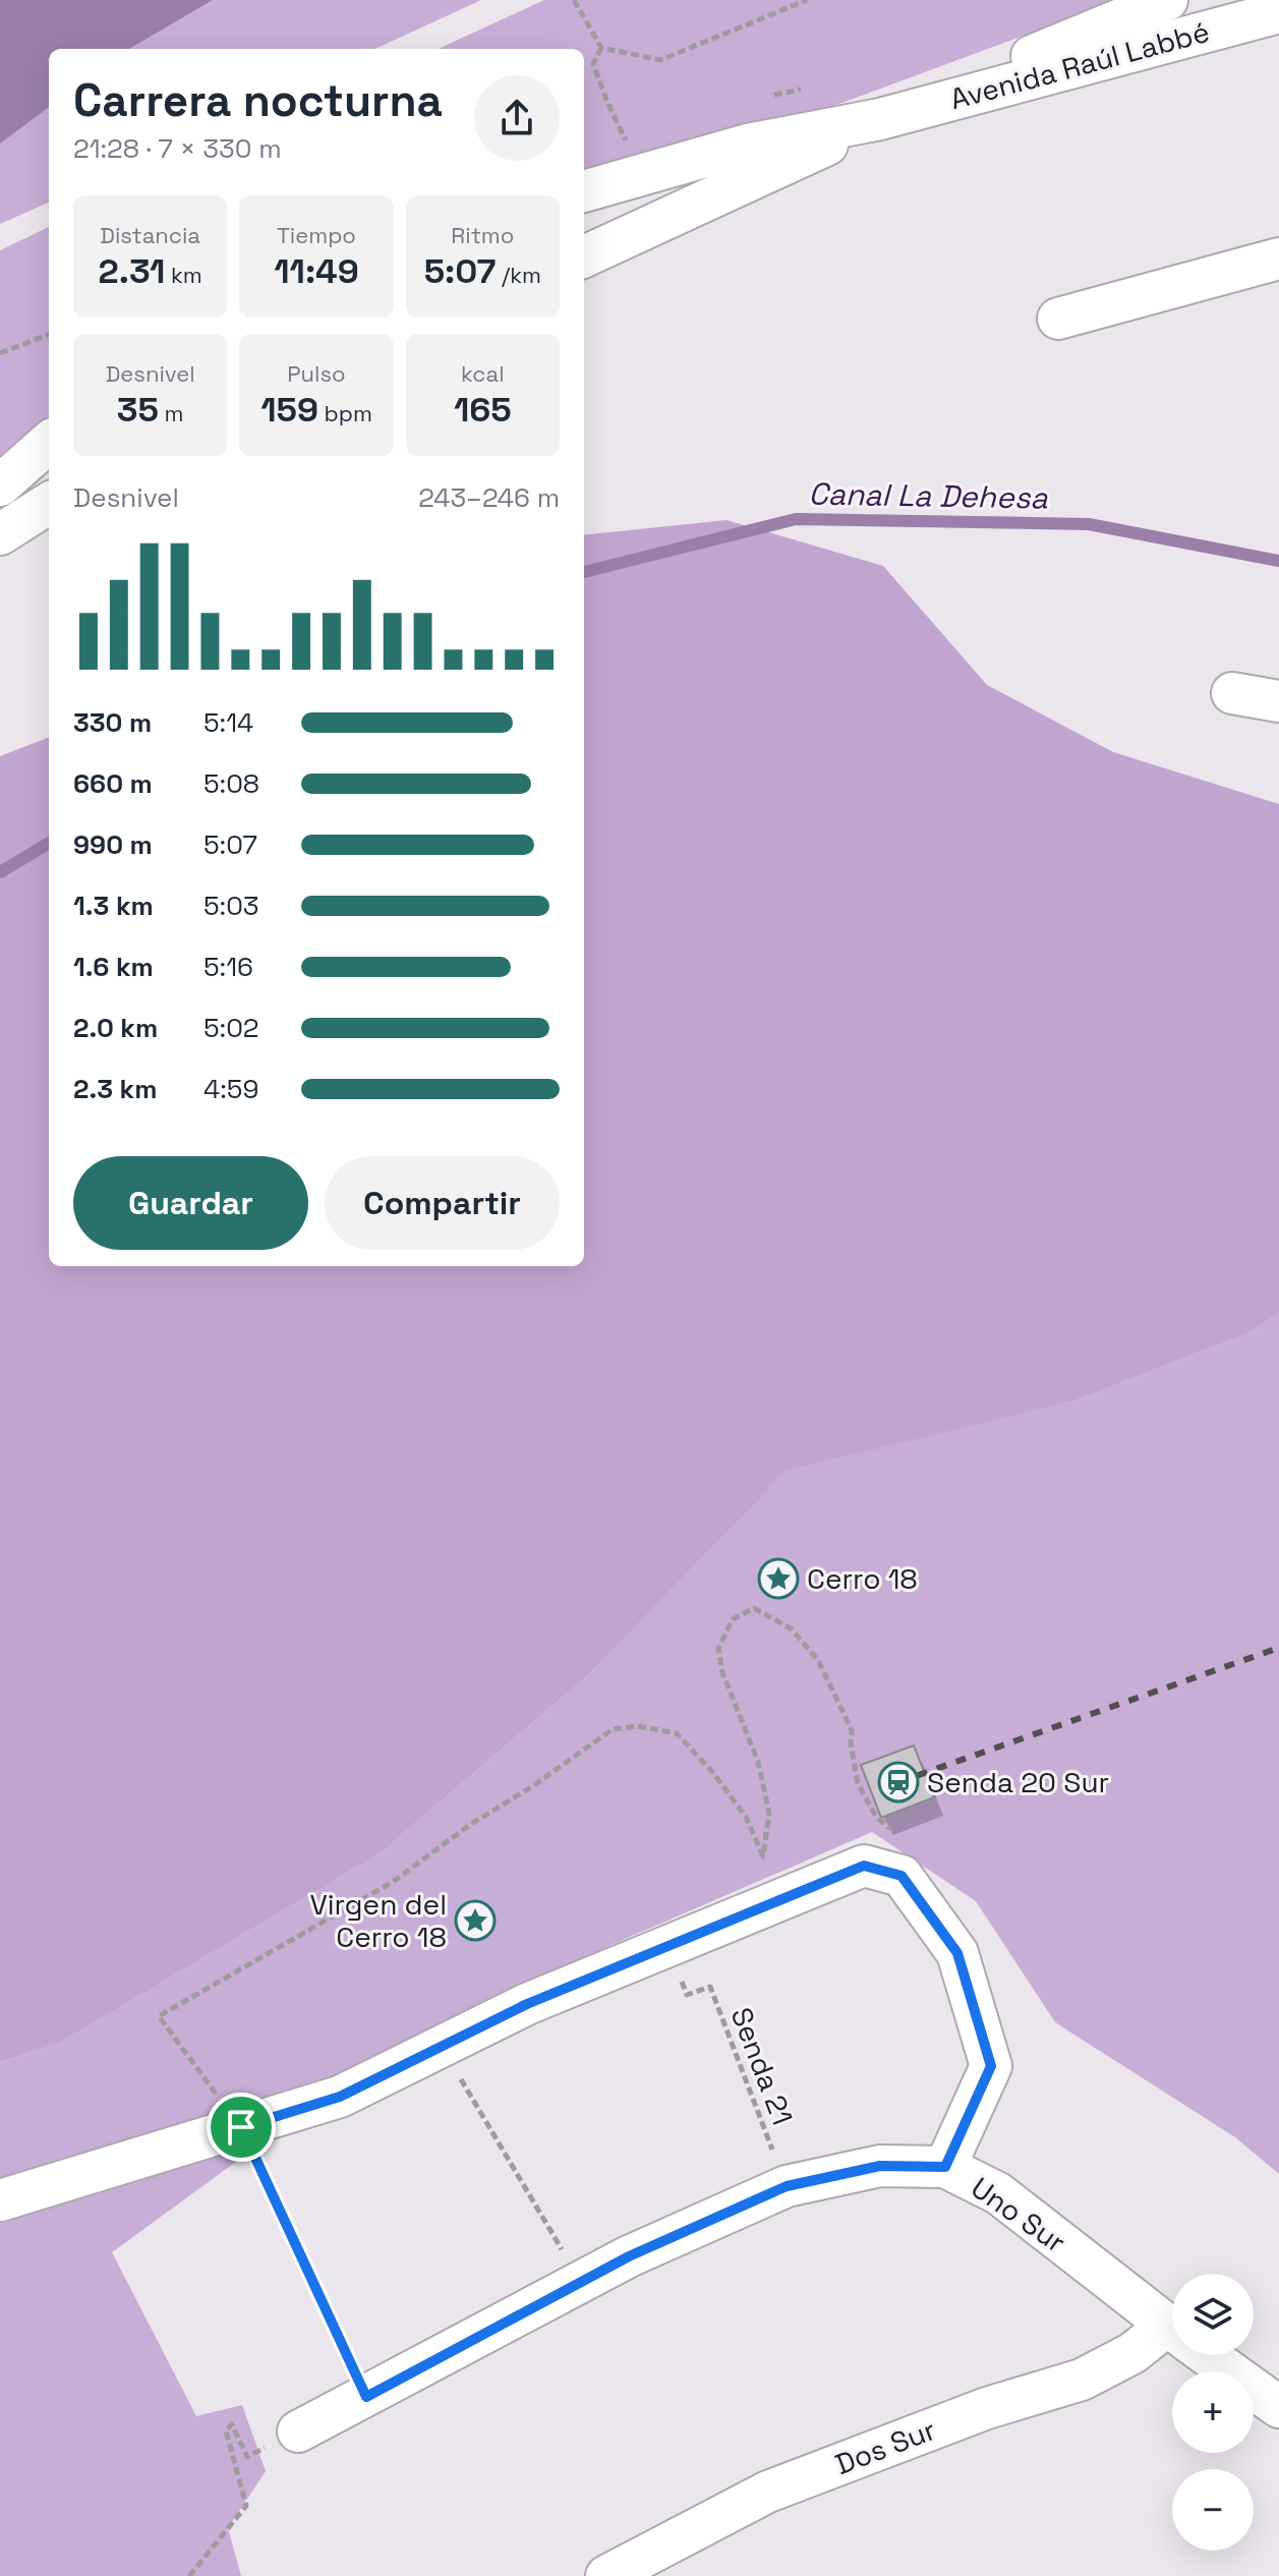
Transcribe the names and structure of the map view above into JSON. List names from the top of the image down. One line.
{"streets":{"street":["Avenida Raúl Labbé","Uno Sur","Dos Sur"],"path":["Senda 21"]},"crossings":[["Senda 21","Uno Sur"]],"water":["Canal La Dehesa"],"places":{"place":["Cerro 18","Virgen del Cerro 18"],"station":["Senda 20 Sur"]},"page":{"heading":["Carrera nocturna","21:28 · 7 × 330 m"],"stats":[["Distancia","2.31 km"],["Tiempo","11:49"],["Ritmo","5:07 /km"],["Desnivel","35 m"],["Pulso","159 bpm"],["kcal","165"]],"chart":["Desnivel","243–246 m"],"list":[{"name":"330 m","note":"5:14"},{"name":"660 m","note":"5:08"},{"name":"990 m","note":"5:07"},{"name":"1.3 km","note":"5:03"},{"name":"1.6 km","note":"5:16"},{"name":"2.0 km","note":"5:02"},{"name":"2.3 km","note":"4:59"}],"buttons":["Guardar","Compartir"],"map_buttons":["+","−"]}}
